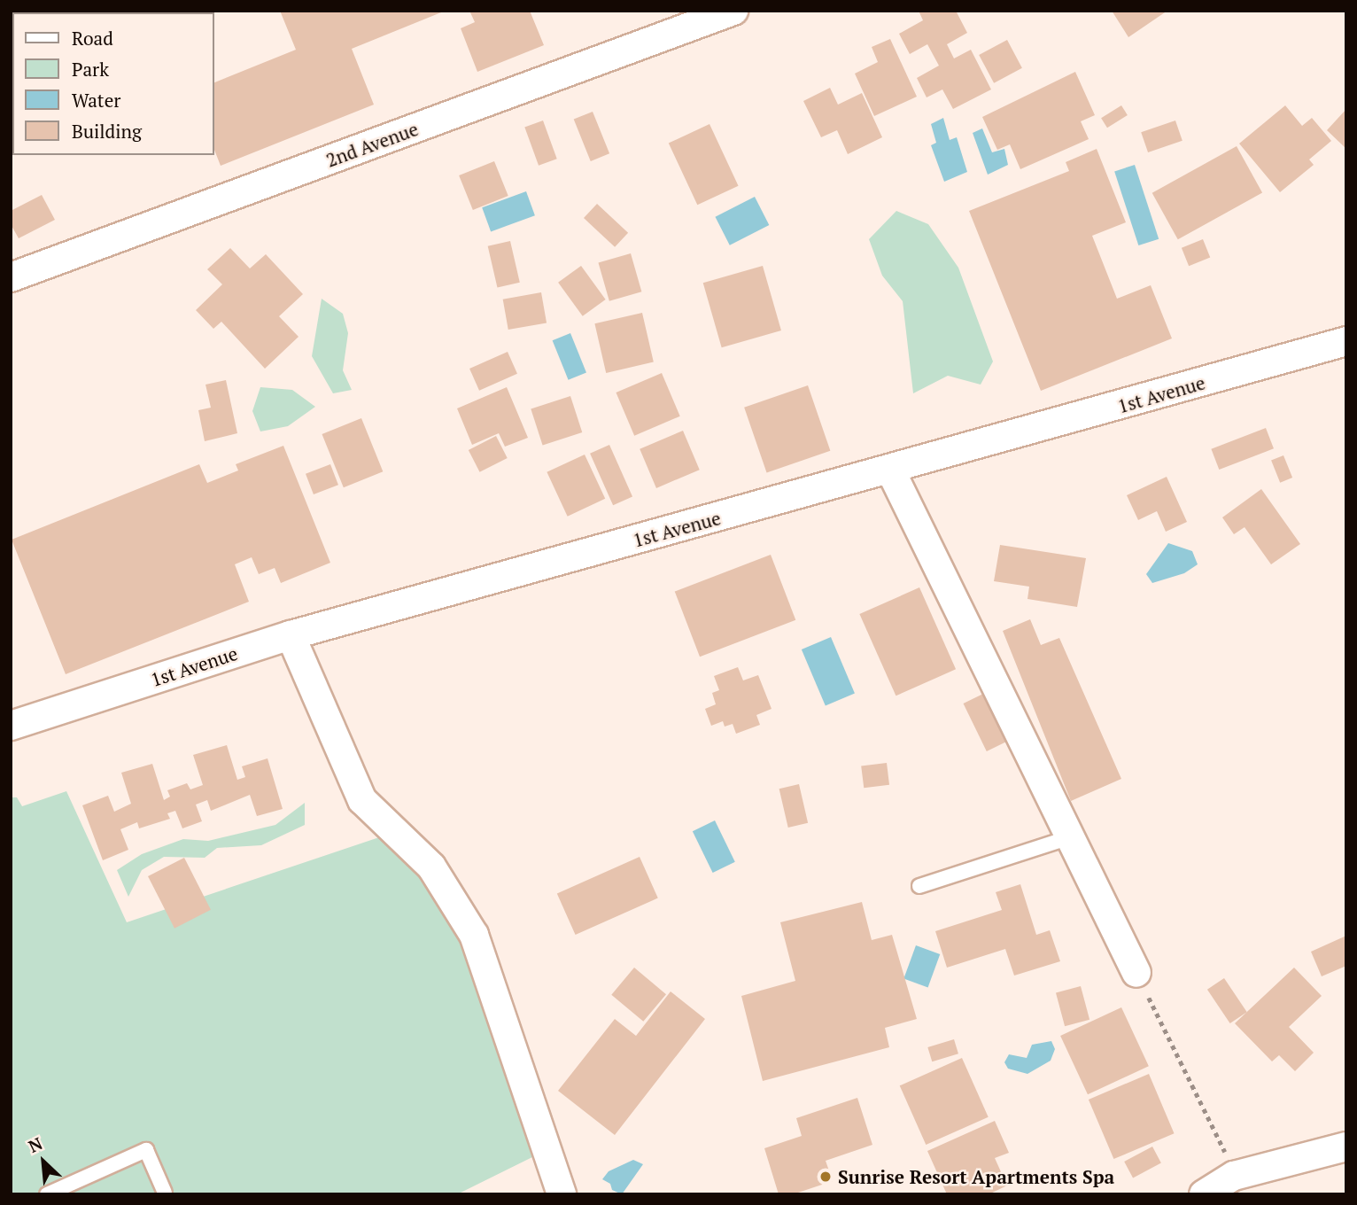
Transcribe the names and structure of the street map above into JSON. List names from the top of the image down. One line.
{"streets":{"street":["2nd Avenue","1st Avenue"]},"places":["Sunrise Resort Apartments Spa"],"legend":["Road","Park","Water","Building"],"north":"top left"}
